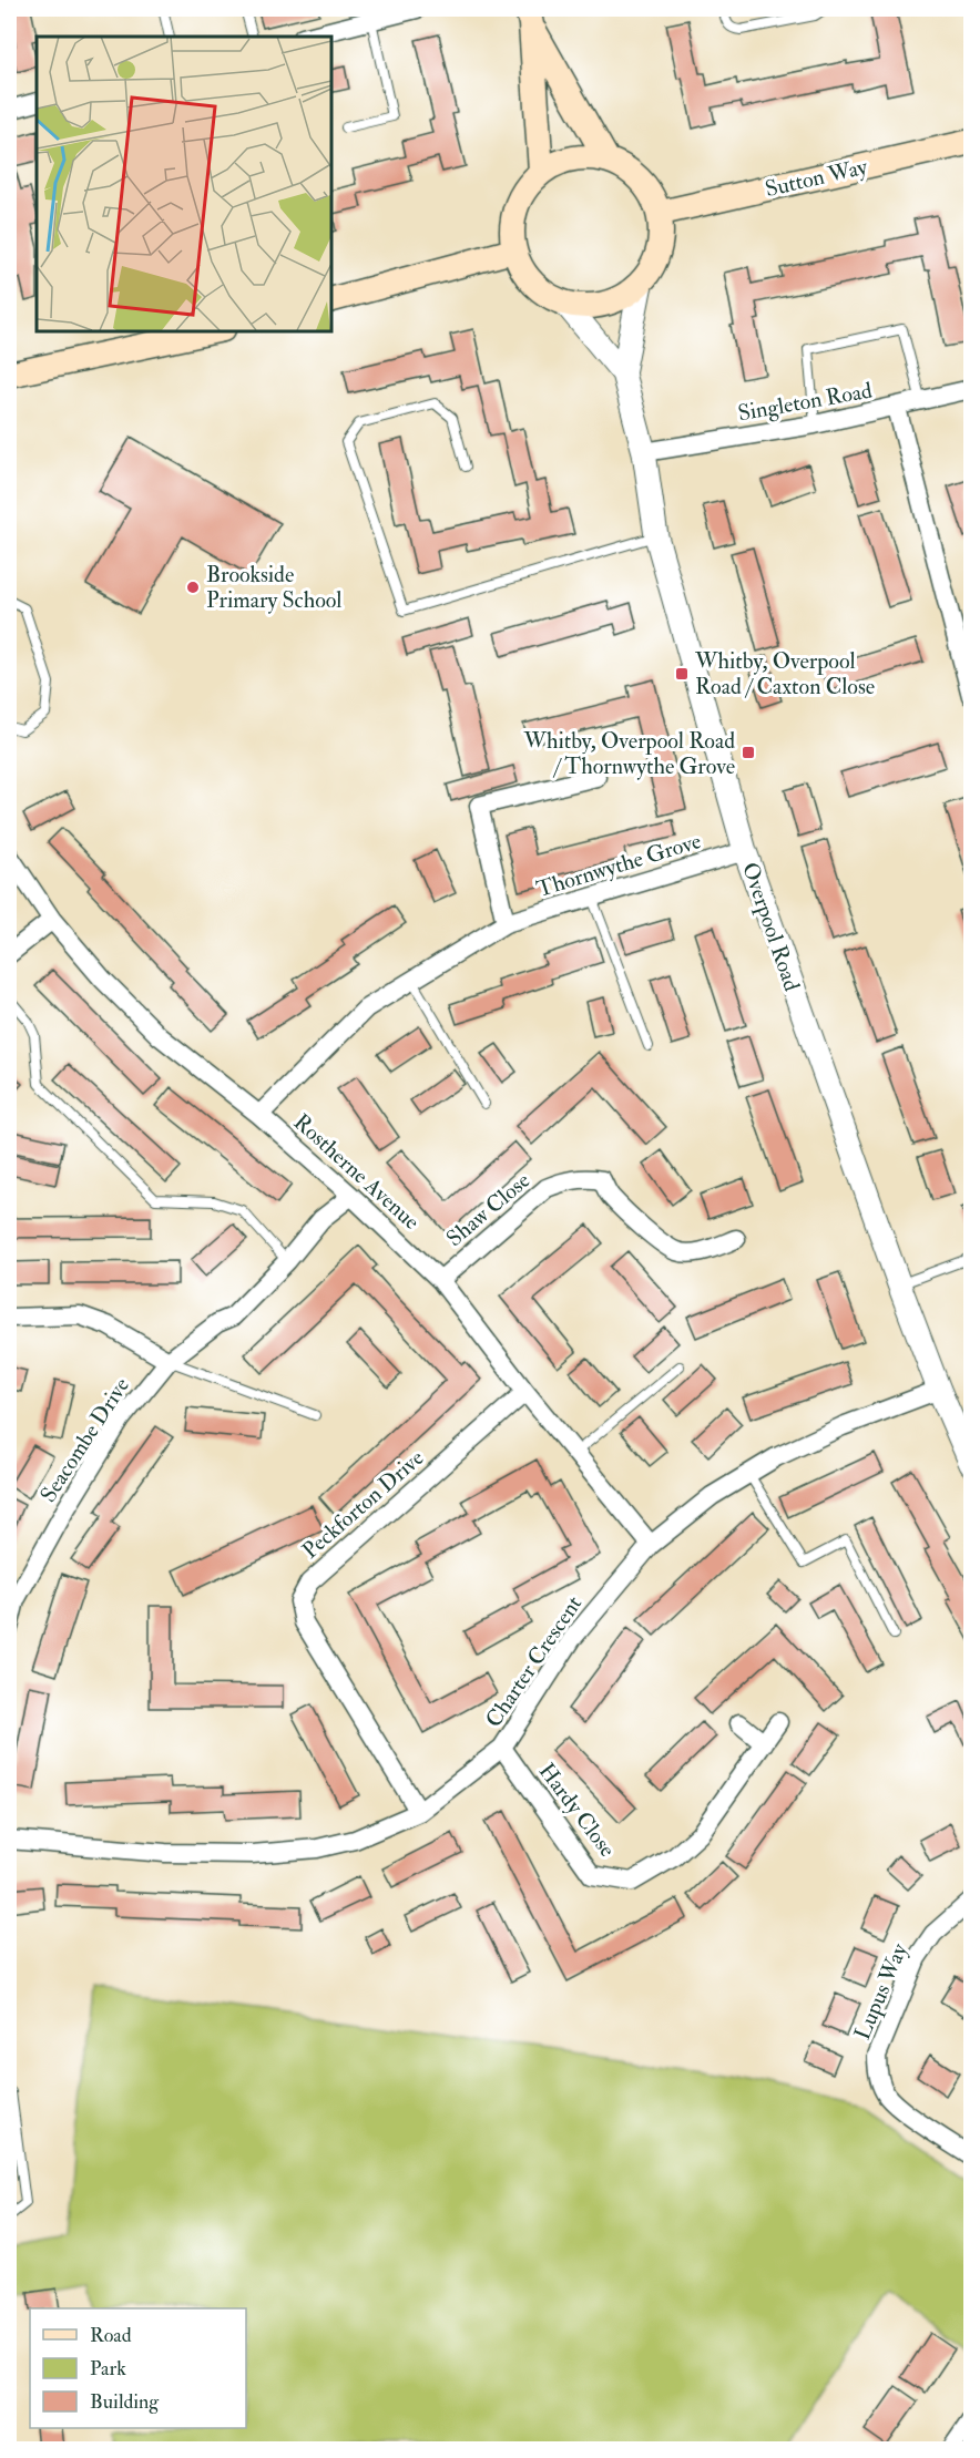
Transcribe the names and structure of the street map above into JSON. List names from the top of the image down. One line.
{"streets":{"main road":["Sutton Way"],"street":["Singleton Road","Thornwythe Grove","Overpool Road","Rostherne Avenue","Shaw Close","Seacombe Drive","Peckforton Drive","Charter Crescent","Hardy Close","Lupus Way"]},"crossings":[["Sutton Way","Overpool Road"],["Singleton Road","Overpool Road"],["Thornwythe Grove","Overpool Road"],["Thornwythe Grove","Rostherne Avenue"],["Overpool Road","Charter Crescent"],["Rostherne Avenue","Shaw Close"],["Rostherne Avenue","Seacombe Drive"],["Rostherne Avenue","Peckforton Drive"],["Rostherne Avenue","Charter Crescent"],["Peckforton Drive","Charter Crescent"],["Charter Crescent","Hardy Close"]],"places":{"other":["Brookside Primary School"],"transit":["Whitby, Overpool Road / Caxton Close","Whitby, Overpool Road / Thornwythe Grove"]},"legend":["Road","Park","Building"]}
